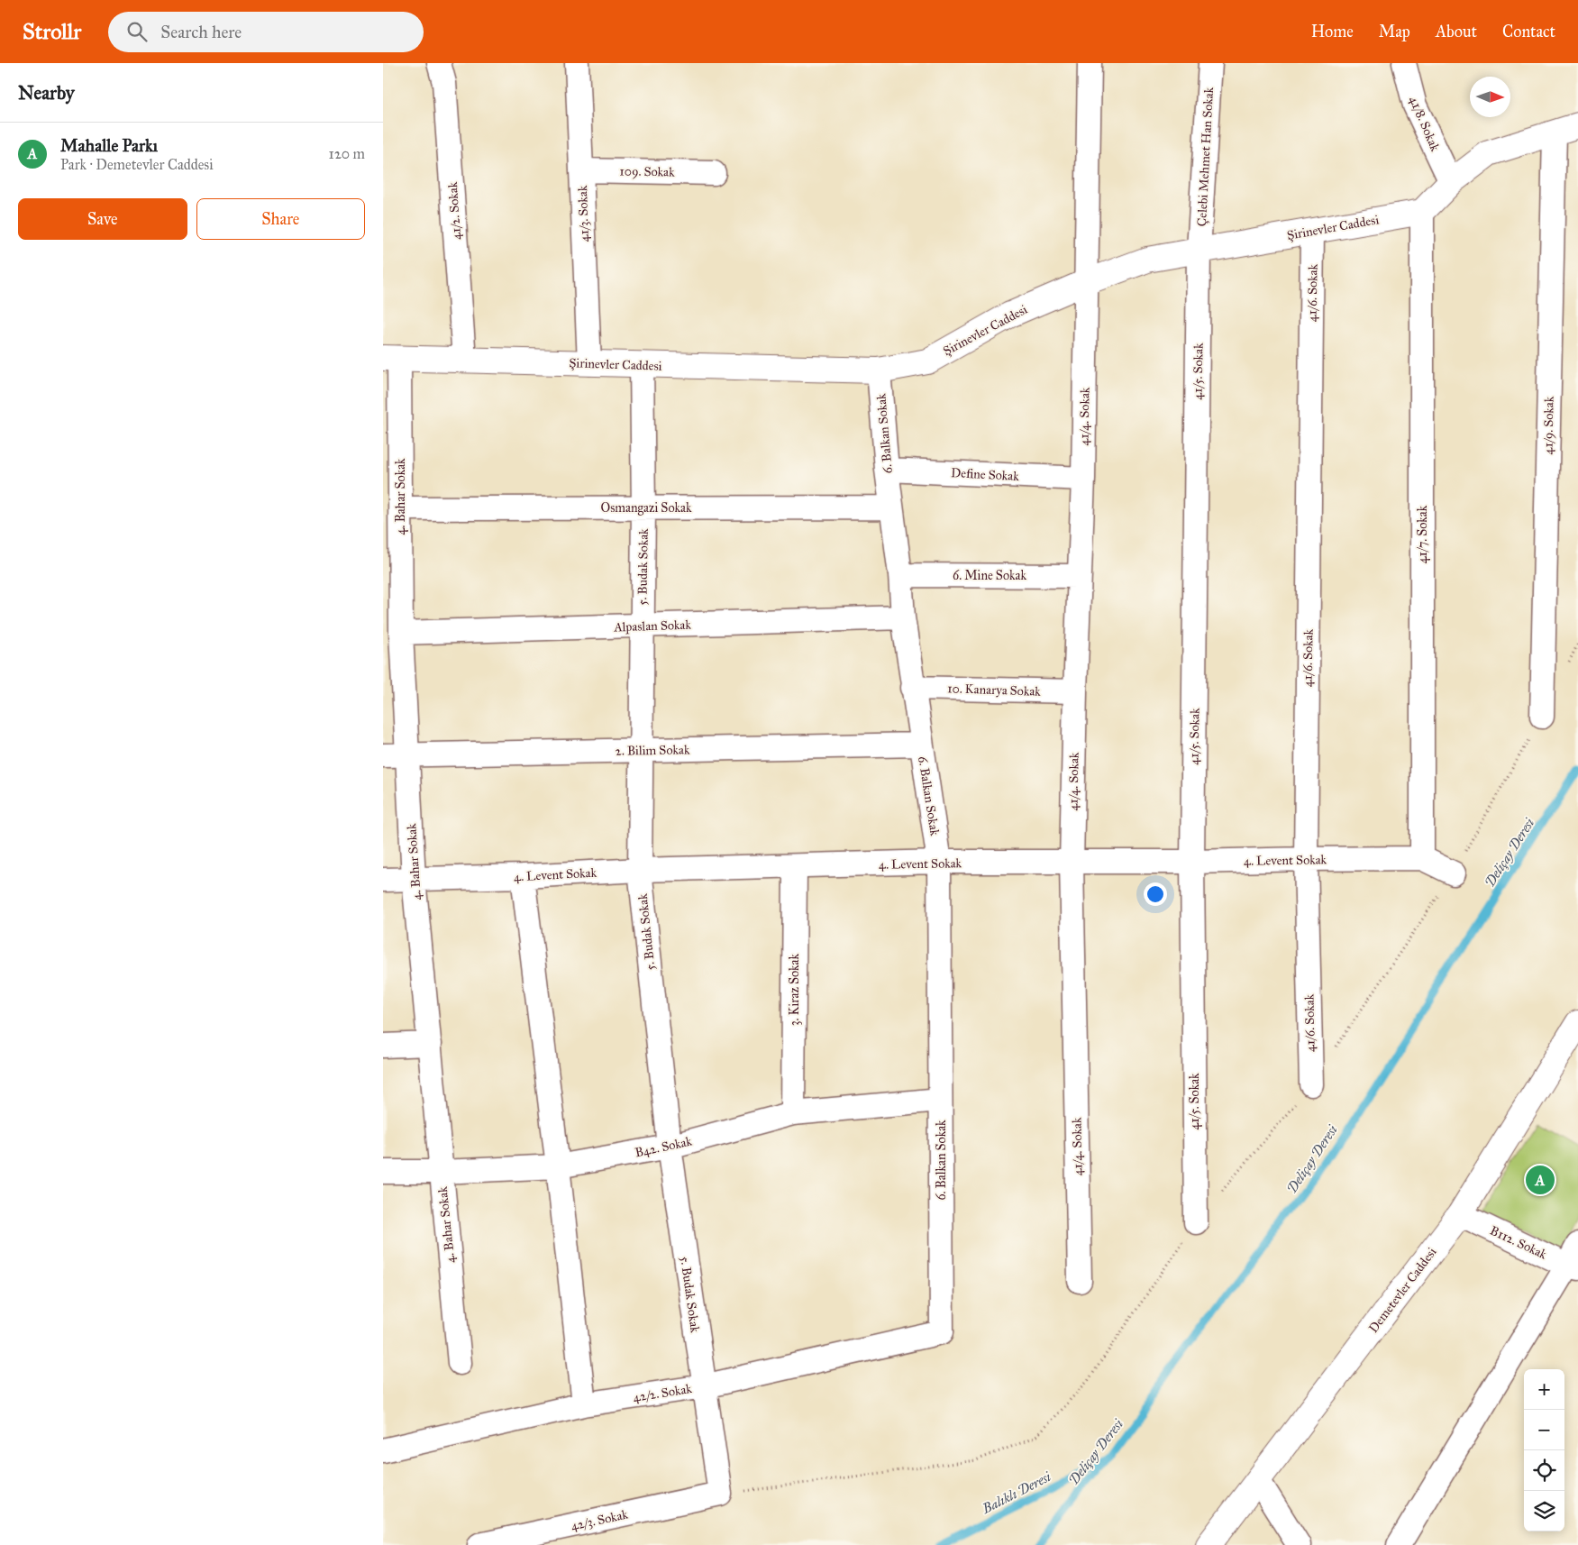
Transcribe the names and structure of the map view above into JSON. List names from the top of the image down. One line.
{"streets":{"main road":["Şirinevler Caddesi","Demetevler Caddesi"],"street":["41/8. Sokak","Çelebi Mehmet Han Sokak","109. Sokak","41/2. Sokak","41/3. Sokak","41/6. Sokak","41/5. Sokak","41/4. Sokak","41/9. Sokak","6. Balkan Sokak","Define Sokak","4. Bahar Sokak","Osmangazi Sokak","41/7. Sokak","5. Budak Sokak","6. Mine Sokak","Alpaslan Sokak","10. Kanarya Sokak","2. Bilim Sokak","4. Levent Sokak","3. Kiraz Sokak","B42. Sokak","B112. Sokak","42/2. Sokak","42/3. Sokak"]},"crossings":[["Çelebi Mehmet Han Sokak","Şirinevler Caddesi"],["Çelebi Mehmet Han Sokak","41/5. Sokak"],["109. Sokak","41/3. Sokak"],["41/2. Sokak","Şirinevler Caddesi"],["41/3. Sokak","Şirinevler Caddesi"],["Şirinevler Caddesi","41/6. Sokak"],["Şirinevler Caddesi","41/5. Sokak"],["Şirinevler Caddesi","41/4. Sokak"],["Şirinevler Caddesi","6. Balkan Sokak"],["Şirinevler Caddesi","4. Bahar Sokak"],["Şirinevler Caddesi","41/7. Sokak"],["Şirinevler Caddesi","5. Budak Sokak"],["41/6. Sokak","4. Levent Sokak"],["41/5. Sokak","4. Levent Sokak"],["41/4. Sokak","Define Sokak"],["41/4. Sokak","6. Mine Sokak"],["41/4. Sokak","10. Kanarya Sokak"],["41/4. Sokak","4. Levent Sokak"],["6. Balkan Sokak","Define Sokak"],["6. Balkan Sokak","Osmangazi Sokak"],["6. Balkan Sokak","6. Mine Sokak"],["6. Balkan Sokak","Alpaslan Sokak"],["6. Balkan Sokak","10. Kanarya Sokak"],["6. Balkan Sokak","2. Bilim Sokak"],["6. Balkan Sokak","4. Levent Sokak"],["6. Balkan Sokak","B42. Sokak"],["6. Balkan Sokak","42/2. Sokak"],["4. Bahar Sokak","Osmangazi Sokak"],["4. Bahar Sokak","Alpaslan Sokak"],["4. Bahar Sokak","2. Bilim Sokak"],["4. Bahar Sokak","4. Levent Sokak"],["4. Bahar Sokak","B42. Sokak"],["Osmangazi Sokak","5. Budak Sokak"],["41/7. Sokak","4. Levent Sokak"],["5. Budak Sokak","Alpaslan Sokak"],["5. Budak Sokak","2. Bilim Sokak"],["5. Budak Sokak","4. Levent Sokak"],["5. Budak Sokak","B42. Sokak"],["5. Budak Sokak","42/2. Sokak"],["5. Budak Sokak","42/3. Sokak"],["4. Levent Sokak","3. Kiraz Sokak"],["3. Kiraz Sokak","B42. Sokak"],["B112. Sokak","Demetevler Caddesi"]],"water":["Deliçay Deresi","Balıklı Deresi"],"north":"right","page":{"header":"Strollr","search":"Search here","nav":["Home","Map","About","Contact"],"heading":"Nearby","list":[{"mark":"A","name":"Mahalle Parkı","note":"Park · Demetevler Caddesi","value":"120 m"}],"buttons":["Save","Share"],"pins":"A","map_buttons":["+","−"]}}
